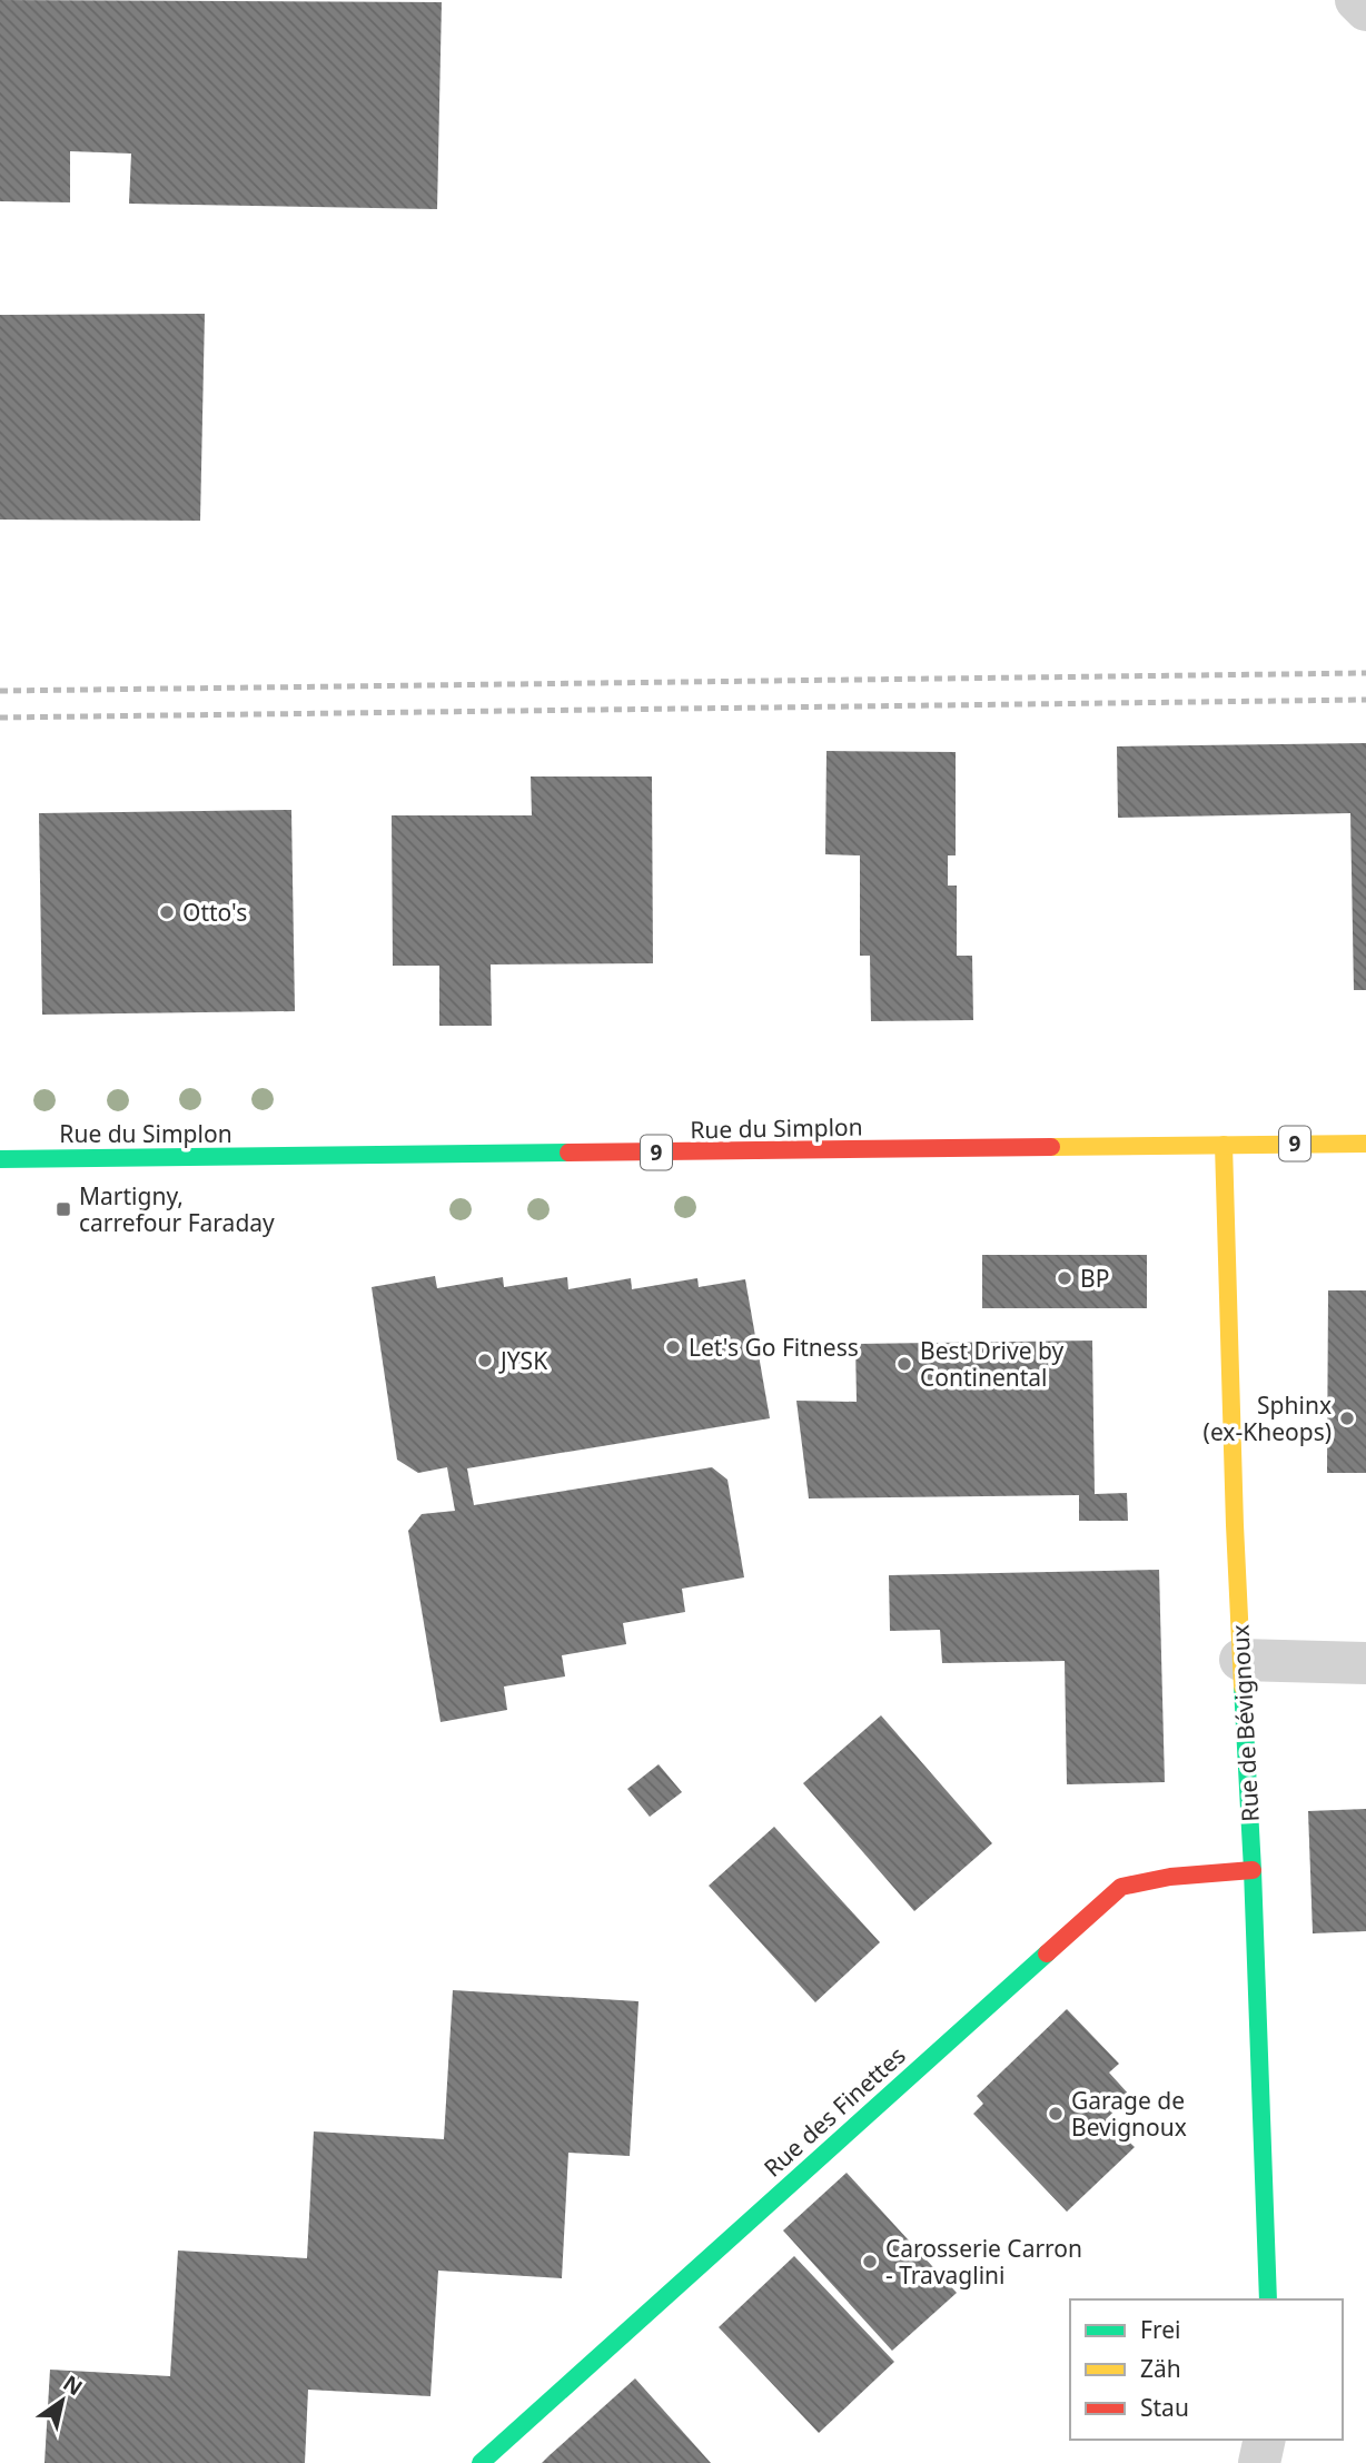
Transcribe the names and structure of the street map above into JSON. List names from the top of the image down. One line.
{"streets":{"street":["Rue du Simplon","9","Rue de Bévignoux","Rue des Finettes"]},"crossings":[["Rue du Simplon","Rue de Bévignoux"],["Rue de Bévignoux","Rue des Finettes"]],"places":{"other":["Otto's","BP","Let's Go Fitness","JYSK","Best Drive by Continental","Sphinx (ex-Kheops)","Garage de Bevignoux","Carosserie Carron - Travaglini"],"transit":["Martigny, carrefour Faraday"]},"legend":["Frei","Zäh","Stau"],"north":"top right"}
